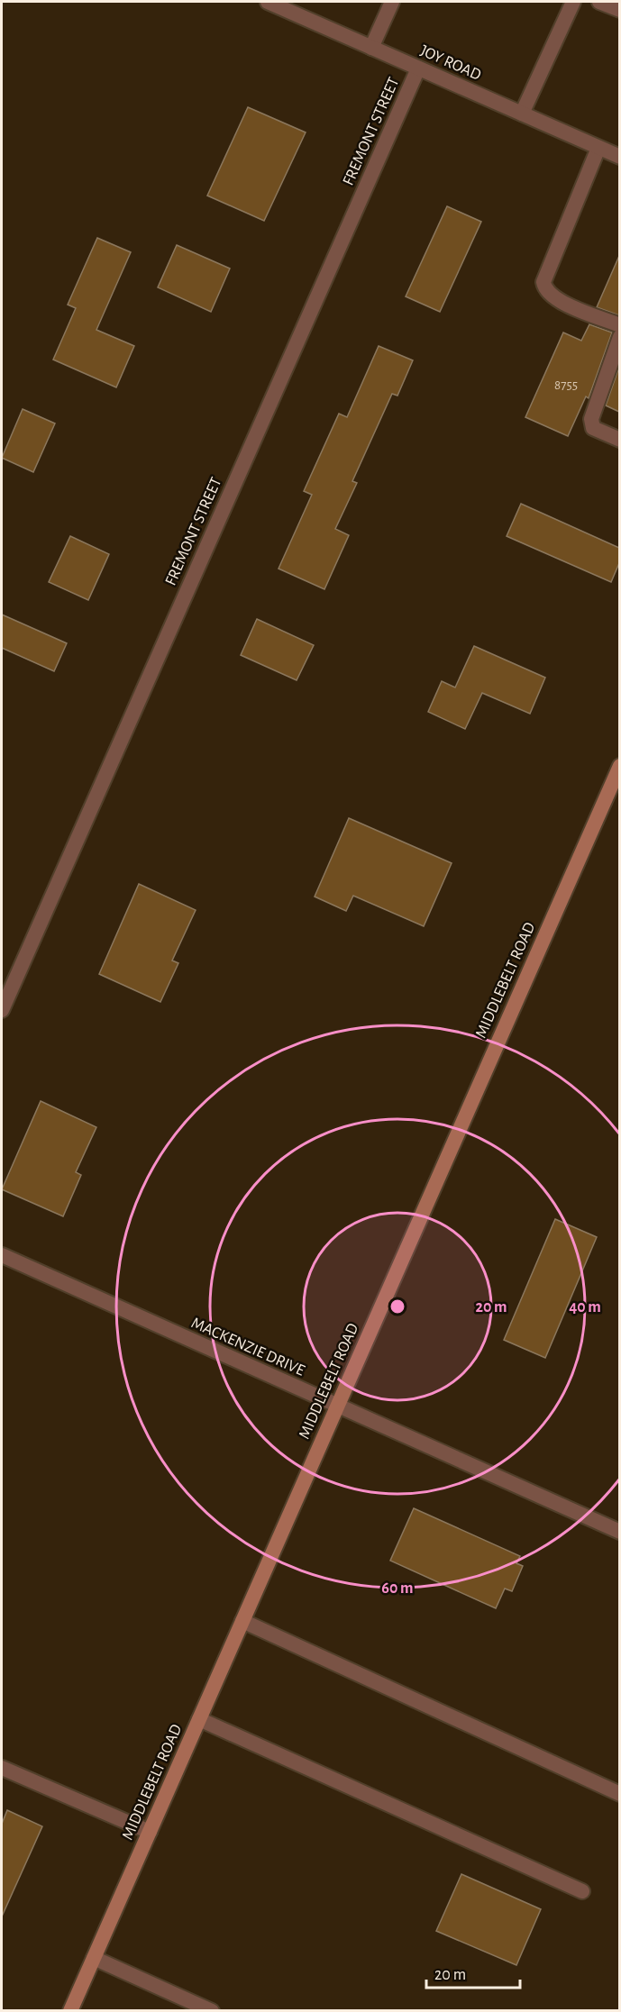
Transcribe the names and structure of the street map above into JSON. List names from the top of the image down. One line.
{"streets":{"main road":["MIDDLEBELT ROAD"],"street":["JOY ROAD","FREMONT STREET","MACKENZIE DRIVE"]},"crossings":[["JOY ROAD","FREMONT STREET"],["MIDDLEBELT ROAD","MACKENZIE DRIVE"]],"house_numbers":["8755"],"scale_bar":"20 m","rings":["20 m","40 m","60 m"]}
